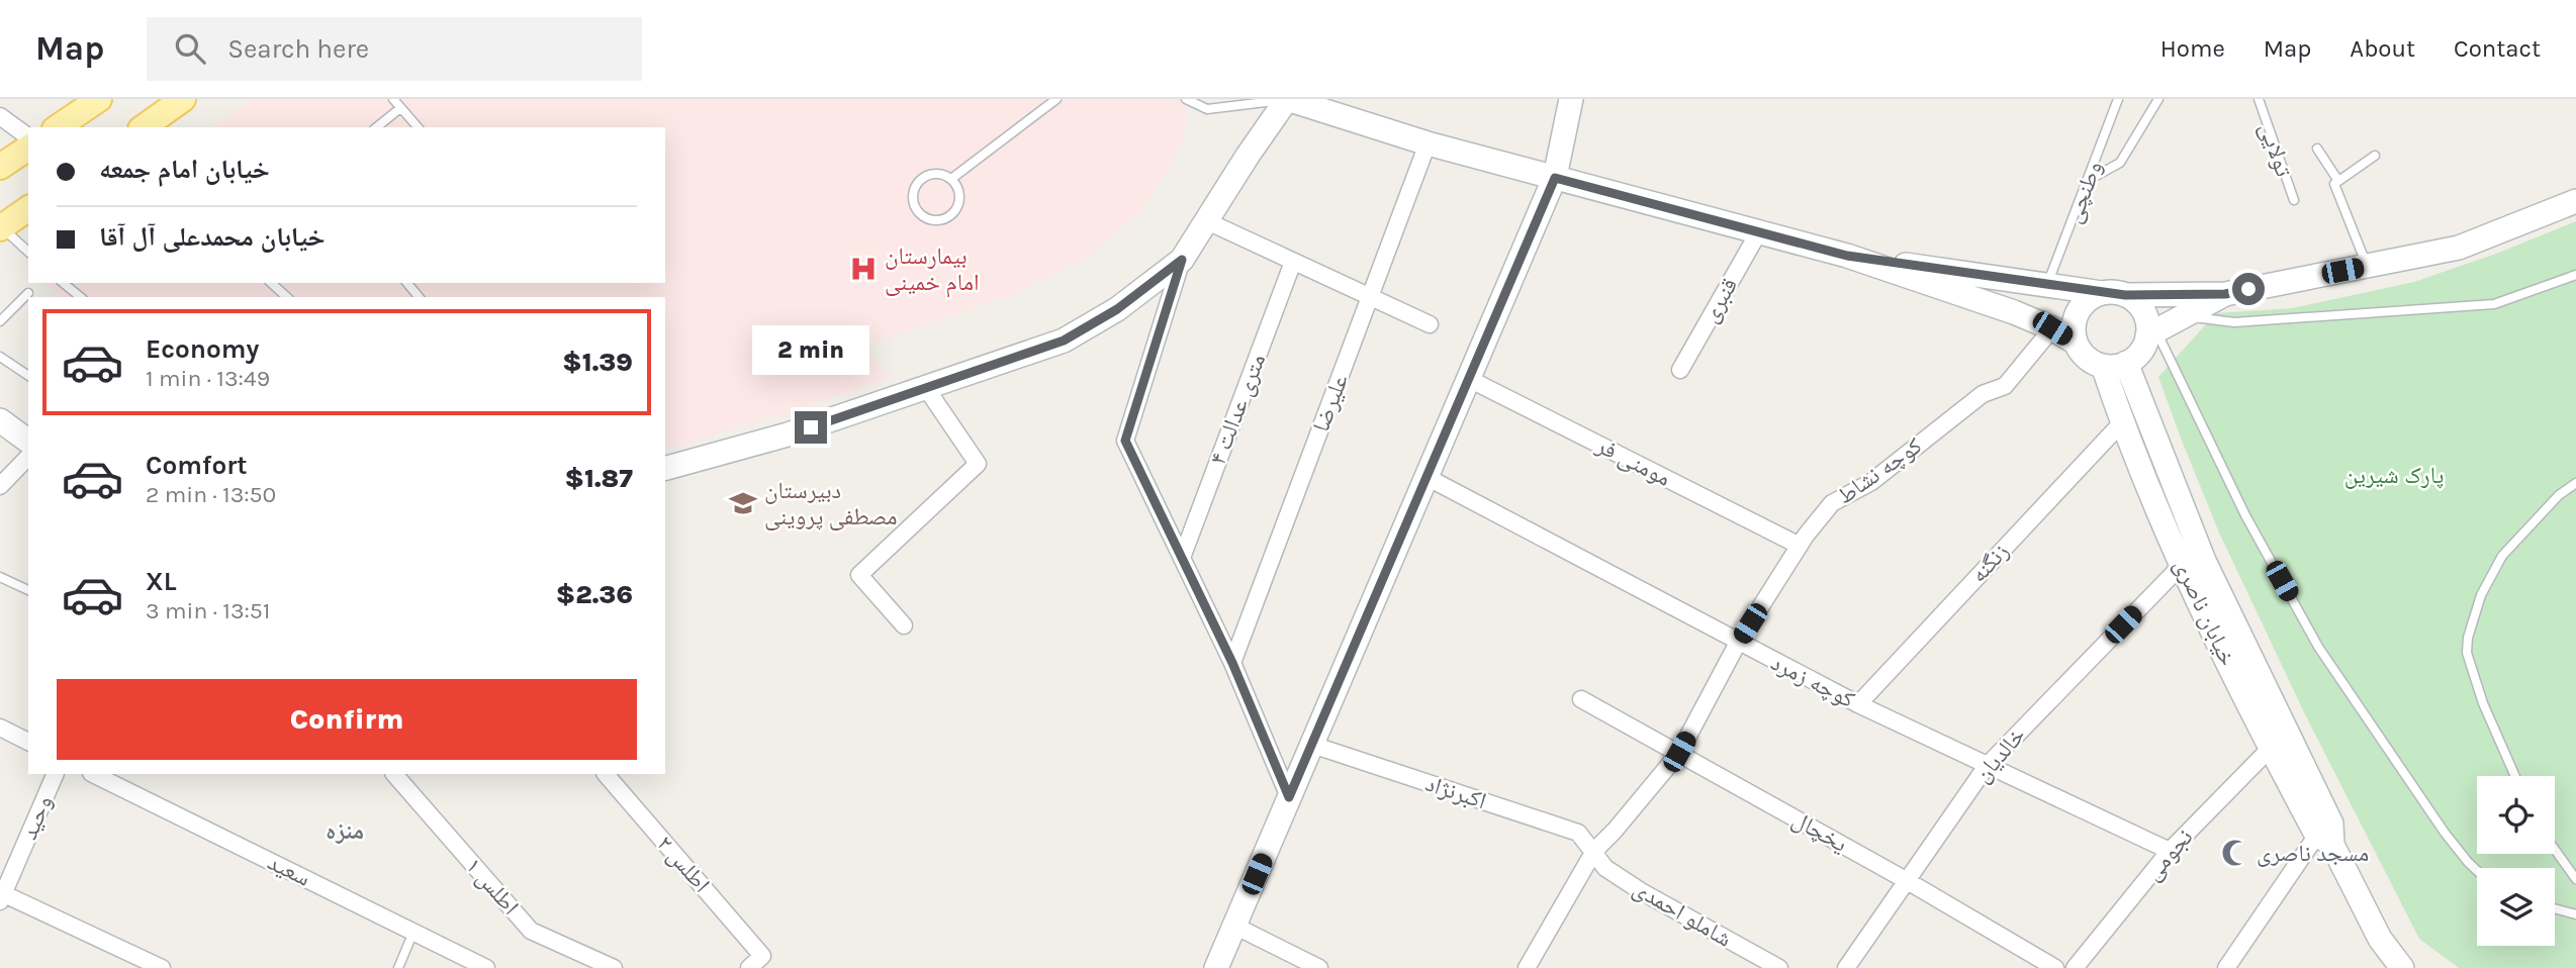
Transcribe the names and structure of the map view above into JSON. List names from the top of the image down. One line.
{"streets":{"street":["قنبری","علیرضا","۴ متری عدالت","مومنی فر","کوچه نشاط","زنگنه","خیابان ناصری","کوچه زمرد","خالدیان","اکبرنژاد","وحید","یخچال","نجومی","اطلس ۲","سعید","اطلس ۱","شاملو احمدی"],"lane":["تولایی","وطنچی"]},"crossings":[["مومنی فر","کوچه نشاط"],["کوچه نشاط","کوچه زمرد"],["کوچه نشاط","اکبرنژاد"],["کوچه نشاط","یخچال"],["کوچه نشاط","شاملو احمدی"],["زنگنه","خیابان ناصری"],["زنگنه","کوچه زمرد"],["خیابان ناصری","خالدیان"],["خیابان ناصری","نجومی"],["کوچه زمرد","خالدیان"],["کوچه زمرد","نجومی"],["خالدیان","یخچال"],["اکبرنژاد","شاملو احمدی"]],"districts":["منزه"],"parks":["پارک شیرین"],"places":{"hospital":["بیمارستان امام خمینی"],"school or university":["دبیرستان مصطفی پروینی"],"mosque":["مسجد ناصری"]},"page":{"header":"Map","search":"Search here","nav":["Home","Map","About","Contact"],"banner":["خیابان امام جمعه","خیابان محمدعلی آل آقا"],"list":[{"name":"Economy","note":"1 min · 13:49","value":"$1.39"},{"name":"Comfort","note":"2 min · 13:50","value":"$1.87"},{"name":"XL","note":"3 min · 13:51","value":"$2.36"}],"bubble":"2 min","buttons":"Confirm"}}
